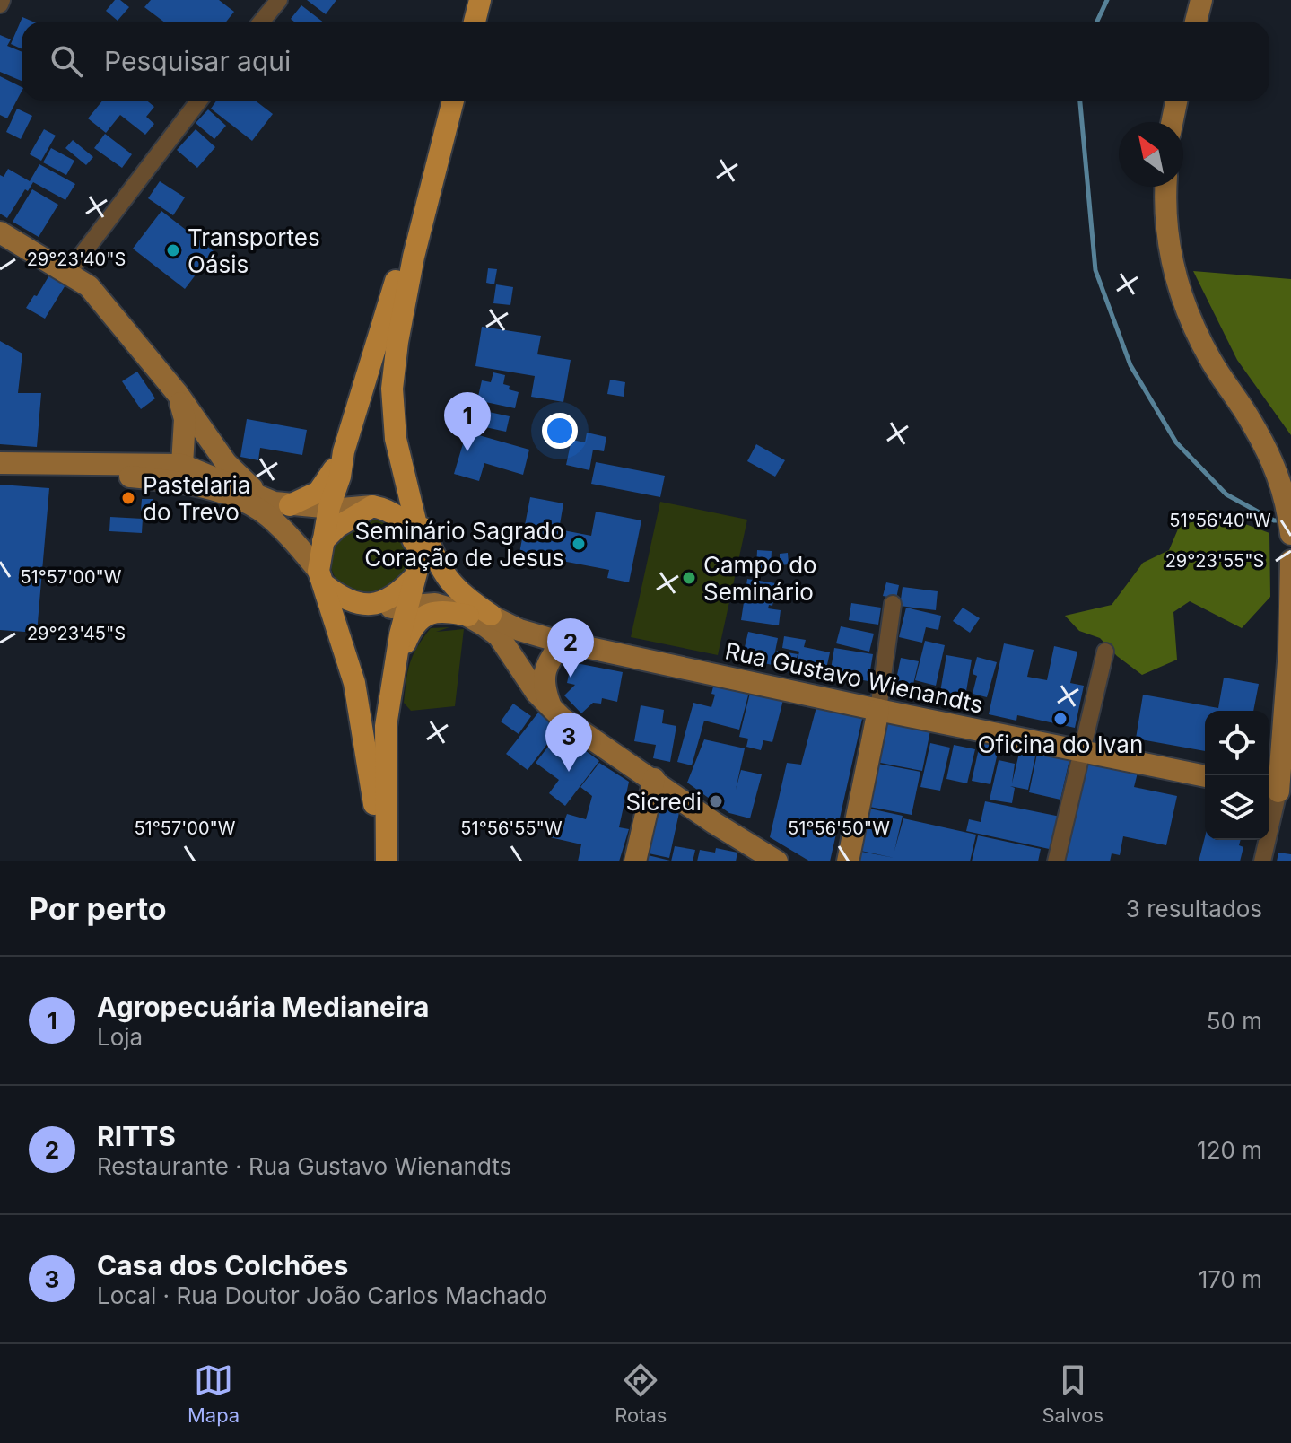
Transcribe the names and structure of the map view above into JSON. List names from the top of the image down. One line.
{"streets":{"main road":["Rua Gustavo Wienandts"]},"places":["Transportes Oásis","Pastelaria do Trevo","Seminário Sagrado Coração de Jesus","Campo do Seminário","Oficina do Ivan","Sicredi"],"north":"top left","page":{"search":"Pesquisar aqui","pins":["1","2","3"],"heading":["Por perto","3 resultados"],"list":[{"mark":"1","name":"Agropecuária Medianeira","note":"Loja","value":"50 m"},{"mark":"2","name":"RITTS","note":"Restaurante · Rua Gustavo Wienandts","value":"120 m"},{"mark":"3","name":"Casa dos Colchões","note":"Local · Rua Doutor João Carlos Machado","value":"170 m"}],"nav":["Mapa","Rotas","Salvos"]},"coordinates":["29°23'40\"S","51°56'40\"W","29°23'55\"S","51°57'00\"W","29°23'45\"S","51°56'55\"W","51°56'50\"W"]}
